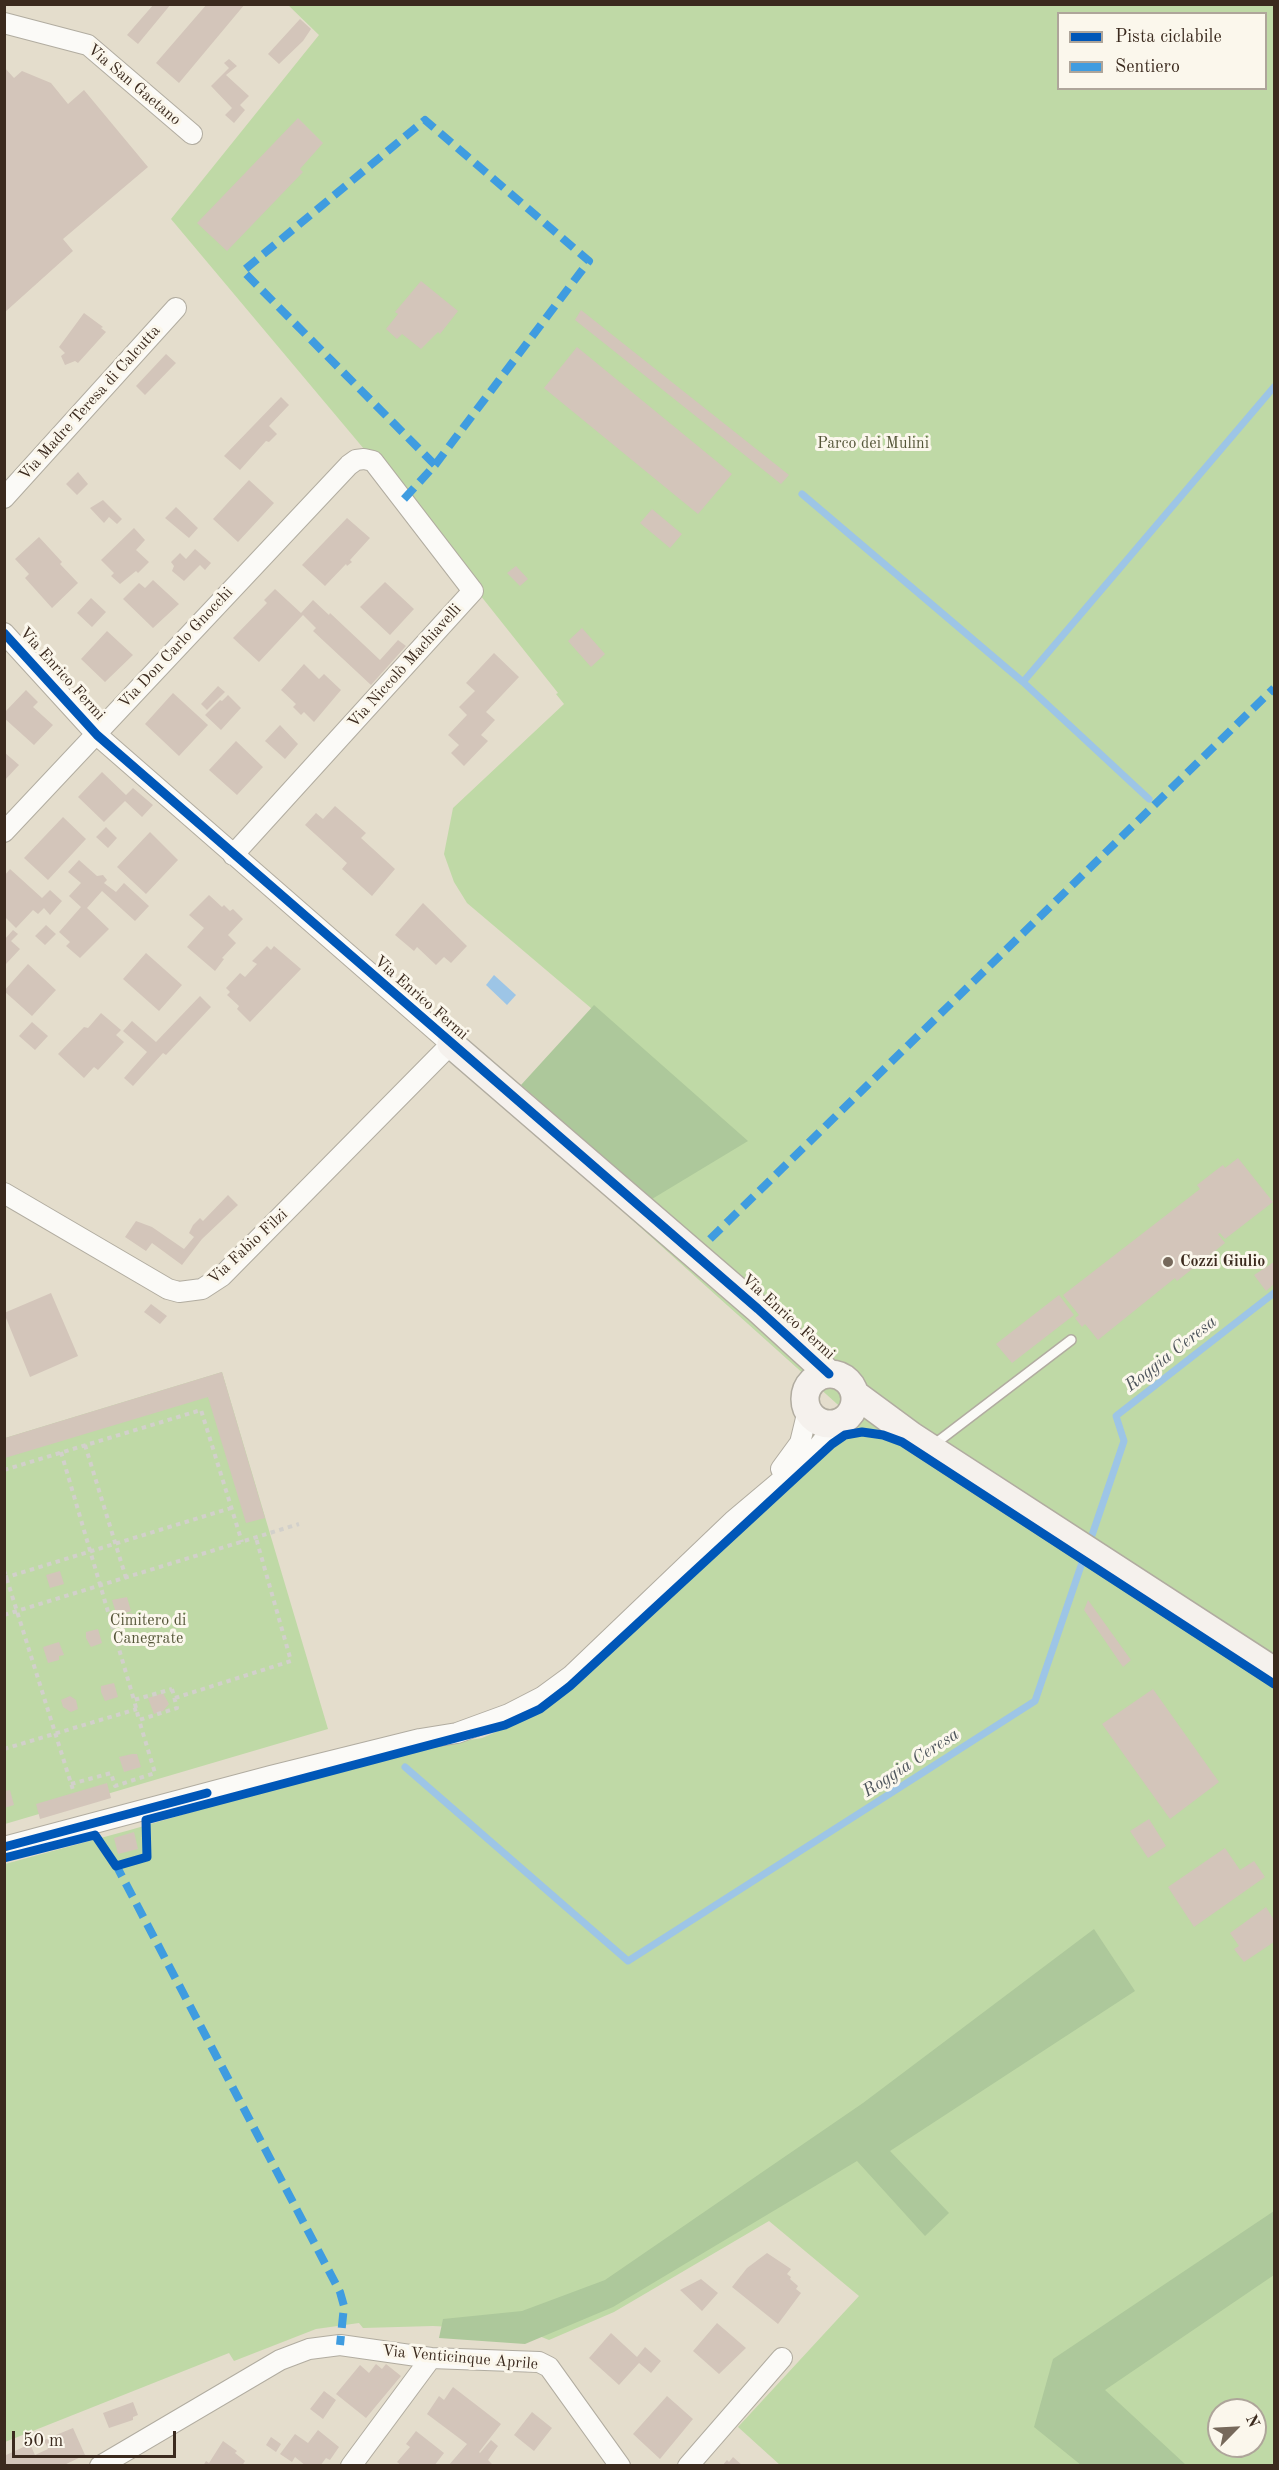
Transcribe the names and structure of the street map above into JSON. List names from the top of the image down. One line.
{"streets":{"street":["Via San Gaetano","Via Madre Teresa di Calcutta","Via Don Carlo Gnocchi","Via Niccolò Machiavelli","Via Enrico Fermi","Via Fabio Filzi","Via Venticinque Aprile"]},"crossings":[["Via Don Carlo Gnocchi","Via Niccolò Machiavelli"],["Via Don Carlo Gnocchi","Via Enrico Fermi"],["Via Niccolò Machiavelli","Via Enrico Fermi"],["Via Enrico Fermi","Via Fabio Filzi"]],"water":["Roggia Ceresa"],"parks":["Parco dei Mulini","Cimitero di Canegrate"],"places":["Cozzi Giulio"],"legend":["Pista ciclabile","Sentiero"],"scale_bar":"50 m","north":"top right"}
